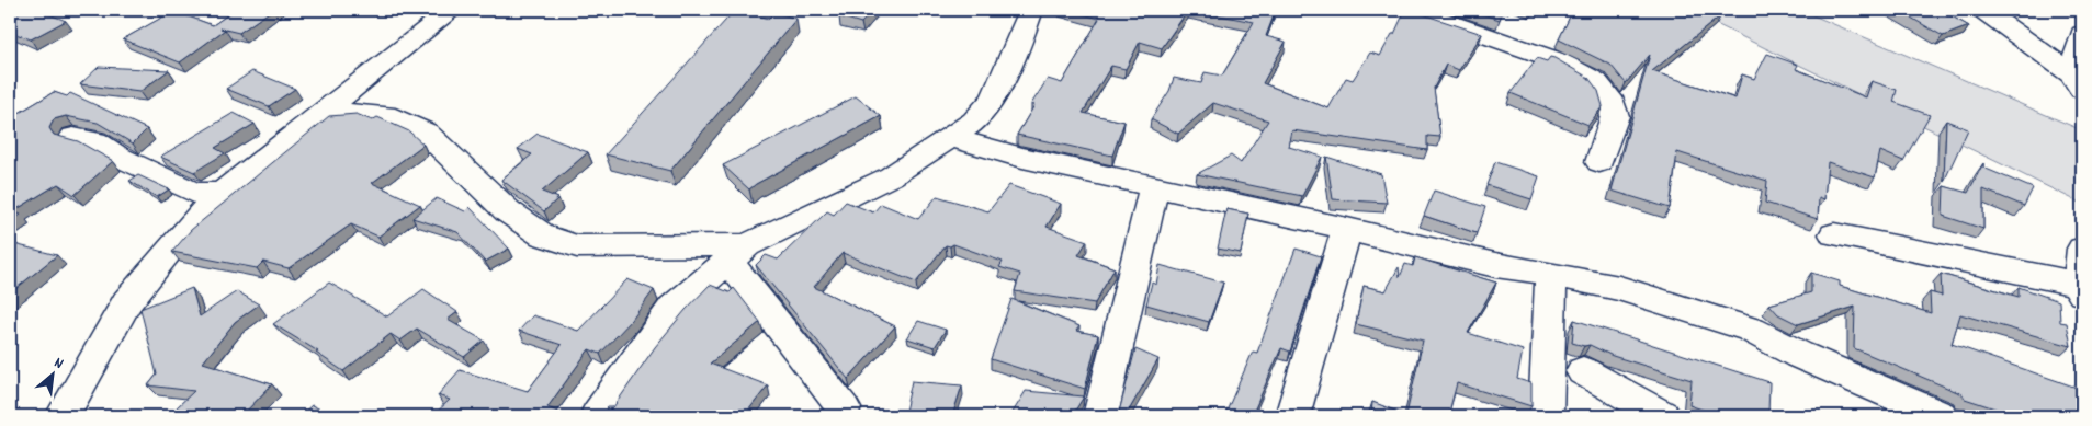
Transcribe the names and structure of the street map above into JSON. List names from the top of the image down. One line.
{"north":"top right"}
